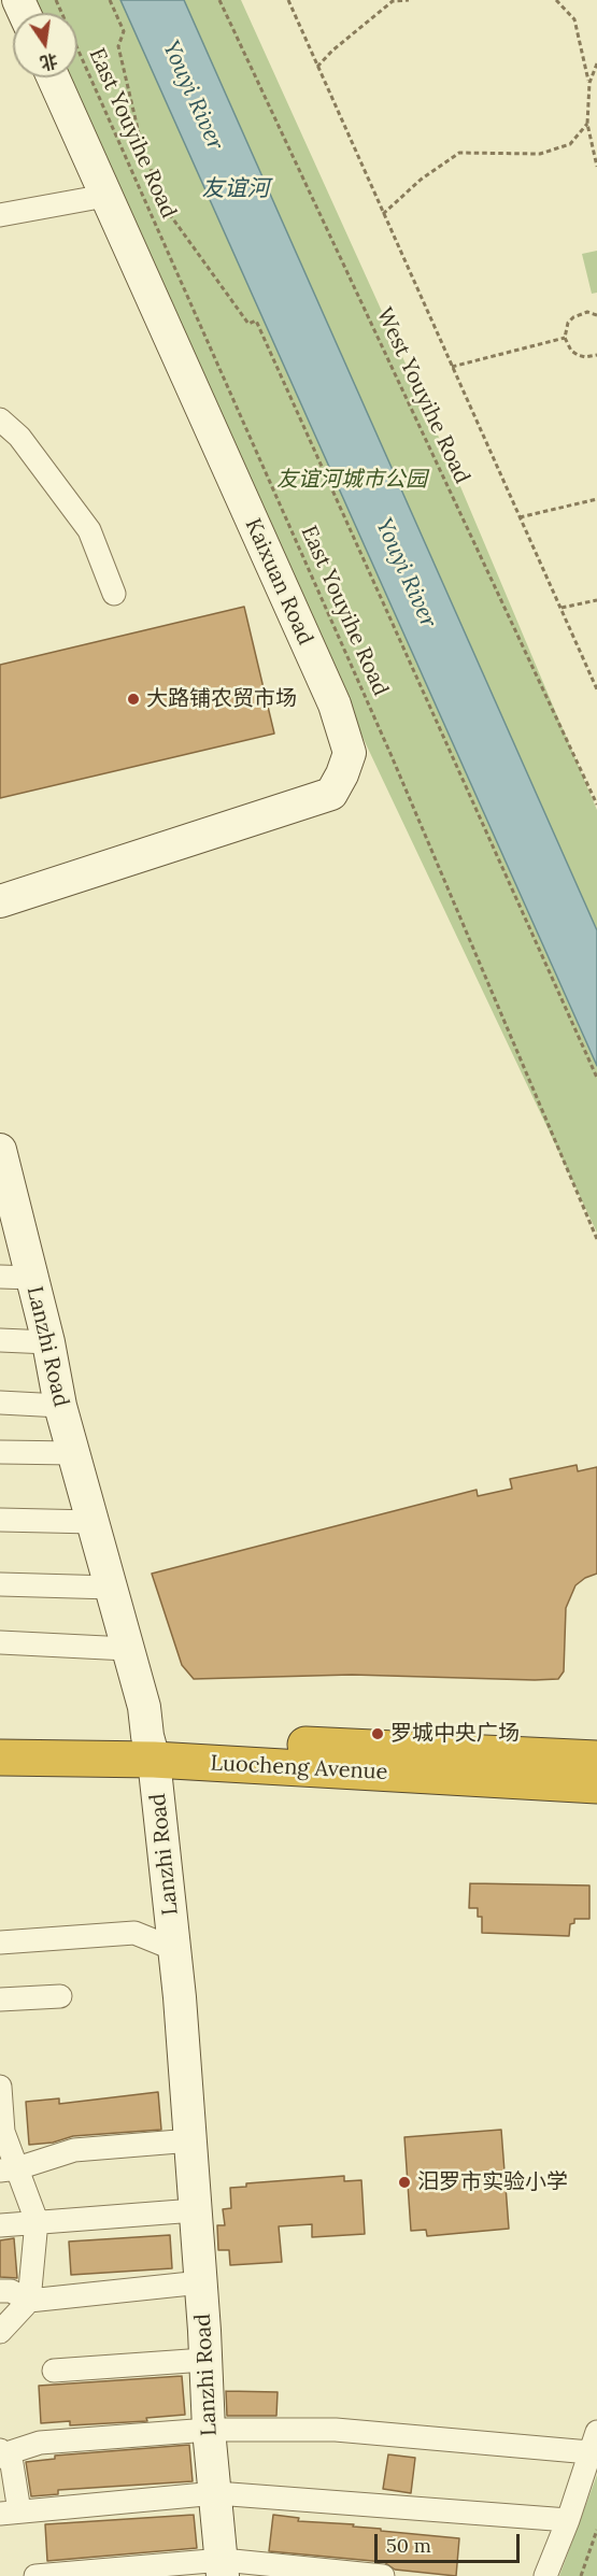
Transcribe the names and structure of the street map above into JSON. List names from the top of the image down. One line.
{"streets":{"highway":["Luocheng Avenue"],"street":["Kaixuan Road","Lanzhi Road"],"path":["East Youyihe Road","West Youyihe Road"]},"crossings":[["Lanzhi Road","Luocheng Avenue"]],"water":["Youyi River","友谊河"],"parks":["友谊河城市公园"],"places":["大路铺农贸市场","罗城中央广场","汨罗市实验小学"],"scale_bar":"50 m","north":"bottom"}
